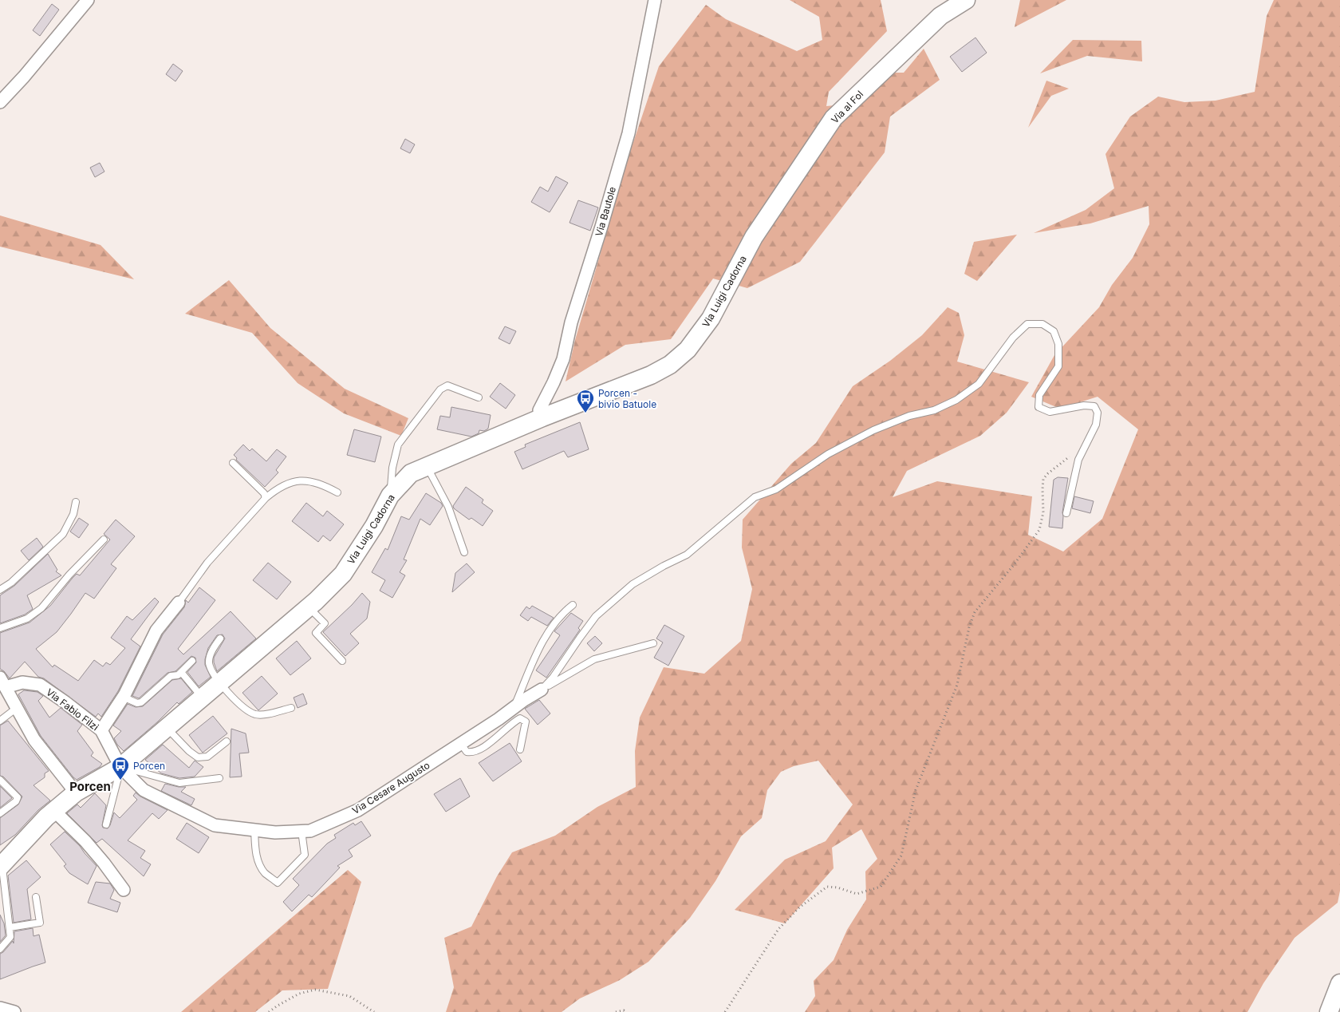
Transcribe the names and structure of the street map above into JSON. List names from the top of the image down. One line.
{"streets":{"street":["Via al Fol","Via Bautole","Via Luigi Cadorna","Via Fabio Filzi","Via Cesare Augusto"]},"crossings":[["Via al Fol","Via Luigi Cadorna"],["Via Bautole","Via Luigi Cadorna"],["Via Luigi Cadorna","Via Fabio Filzi"],["Via Luigi Cadorna","Via Cesare Augusto"],["Via Fabio Filzi","Via Cesare Augusto"]],"districts":["Porcen"],"places":{"bus stop":["Porcen - bivio Batuole","Porcen"]}}
